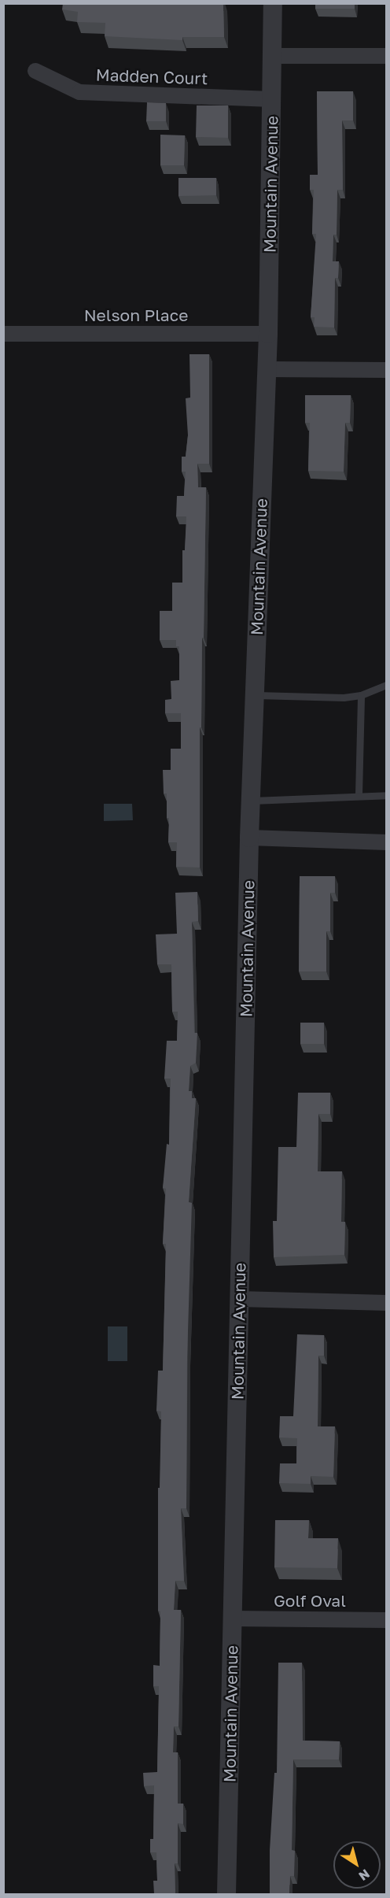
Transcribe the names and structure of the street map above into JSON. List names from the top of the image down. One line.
{"streets":{"street":["Madden Court","Mountain Avenue","Nelson Place","Golf Oval"]},"crossings":[["Madden Court","Mountain Avenue"],["Mountain Avenue","Nelson Place"],["Mountain Avenue","Golf Oval"]],"north":"bottom right"}
